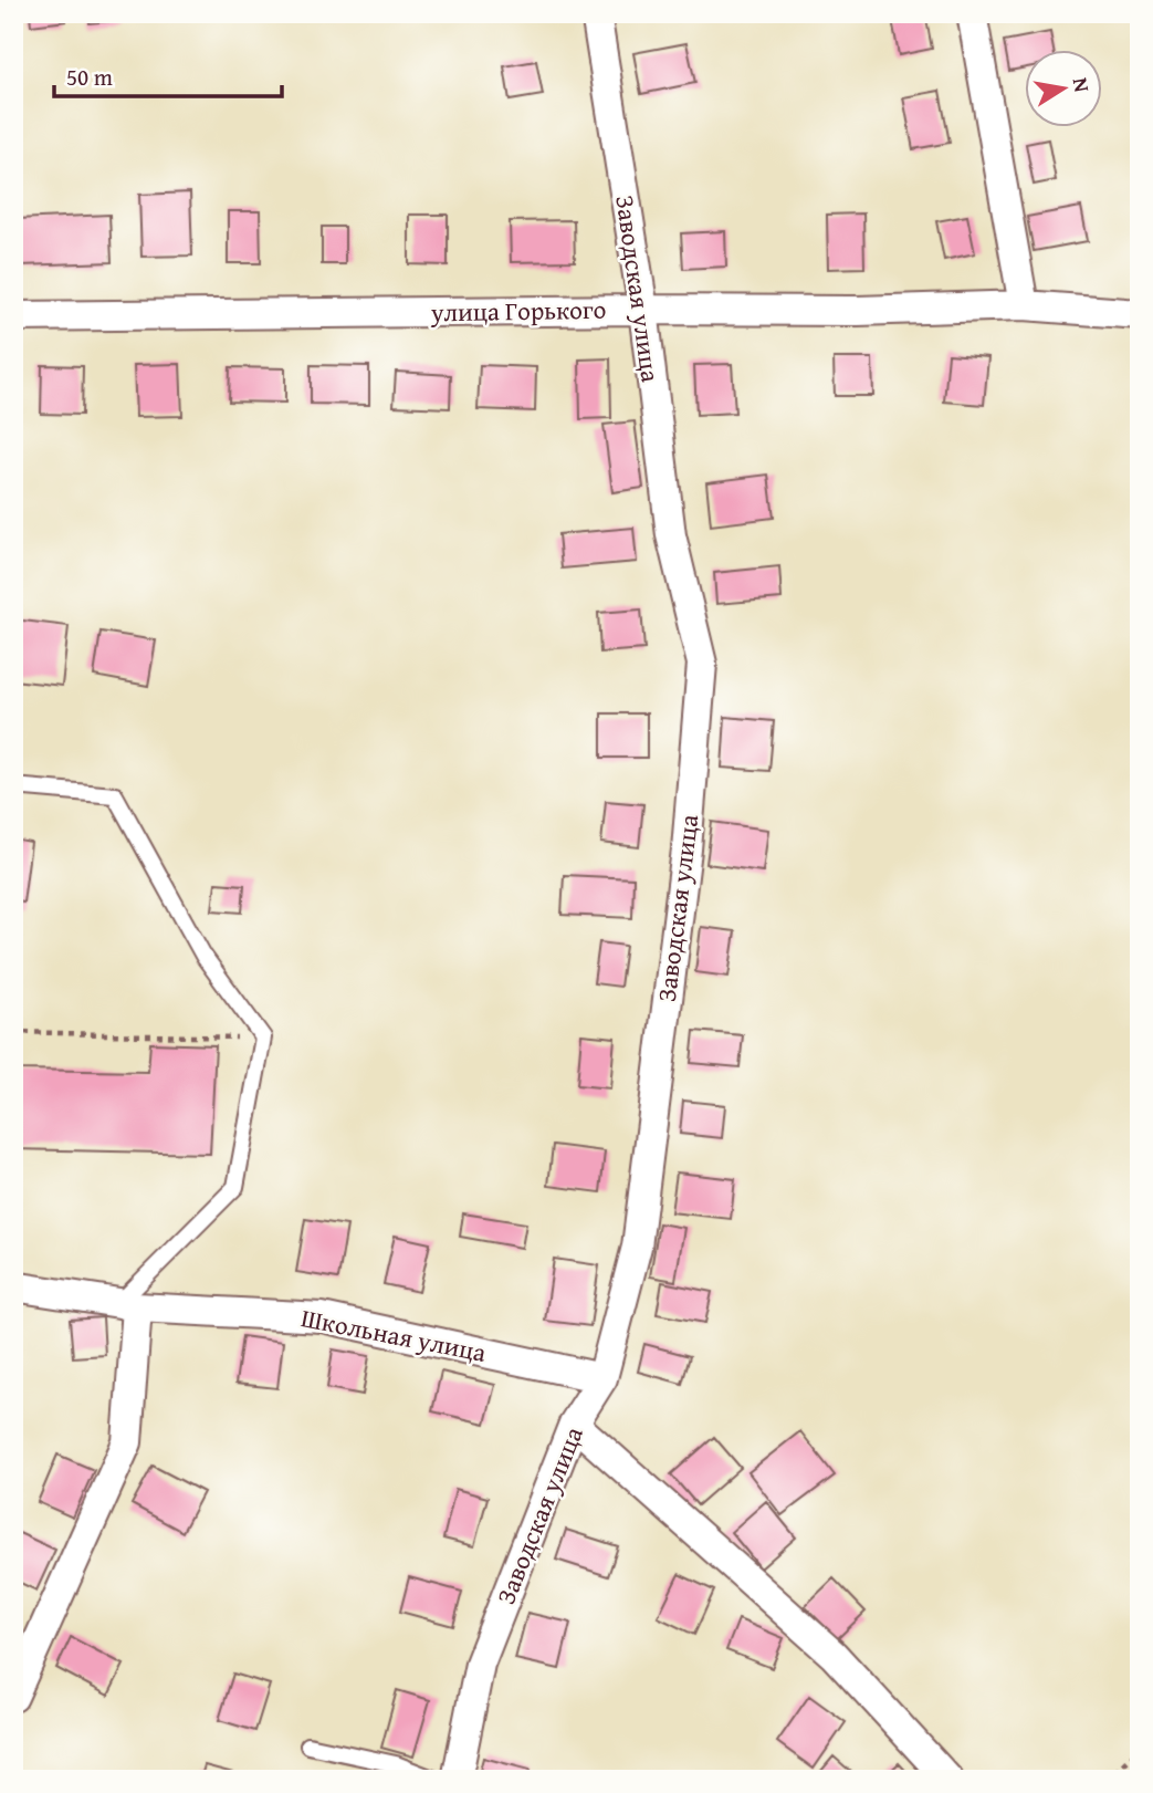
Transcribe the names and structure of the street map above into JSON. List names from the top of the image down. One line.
{"streets":{"street":["Заводская улица","улица Горького","Школьная улица"]},"crossings":[["Заводская улица","улица Горького"],["Заводская улица","Школьная улица"]],"scale_bar":"50 m","north":"right"}
